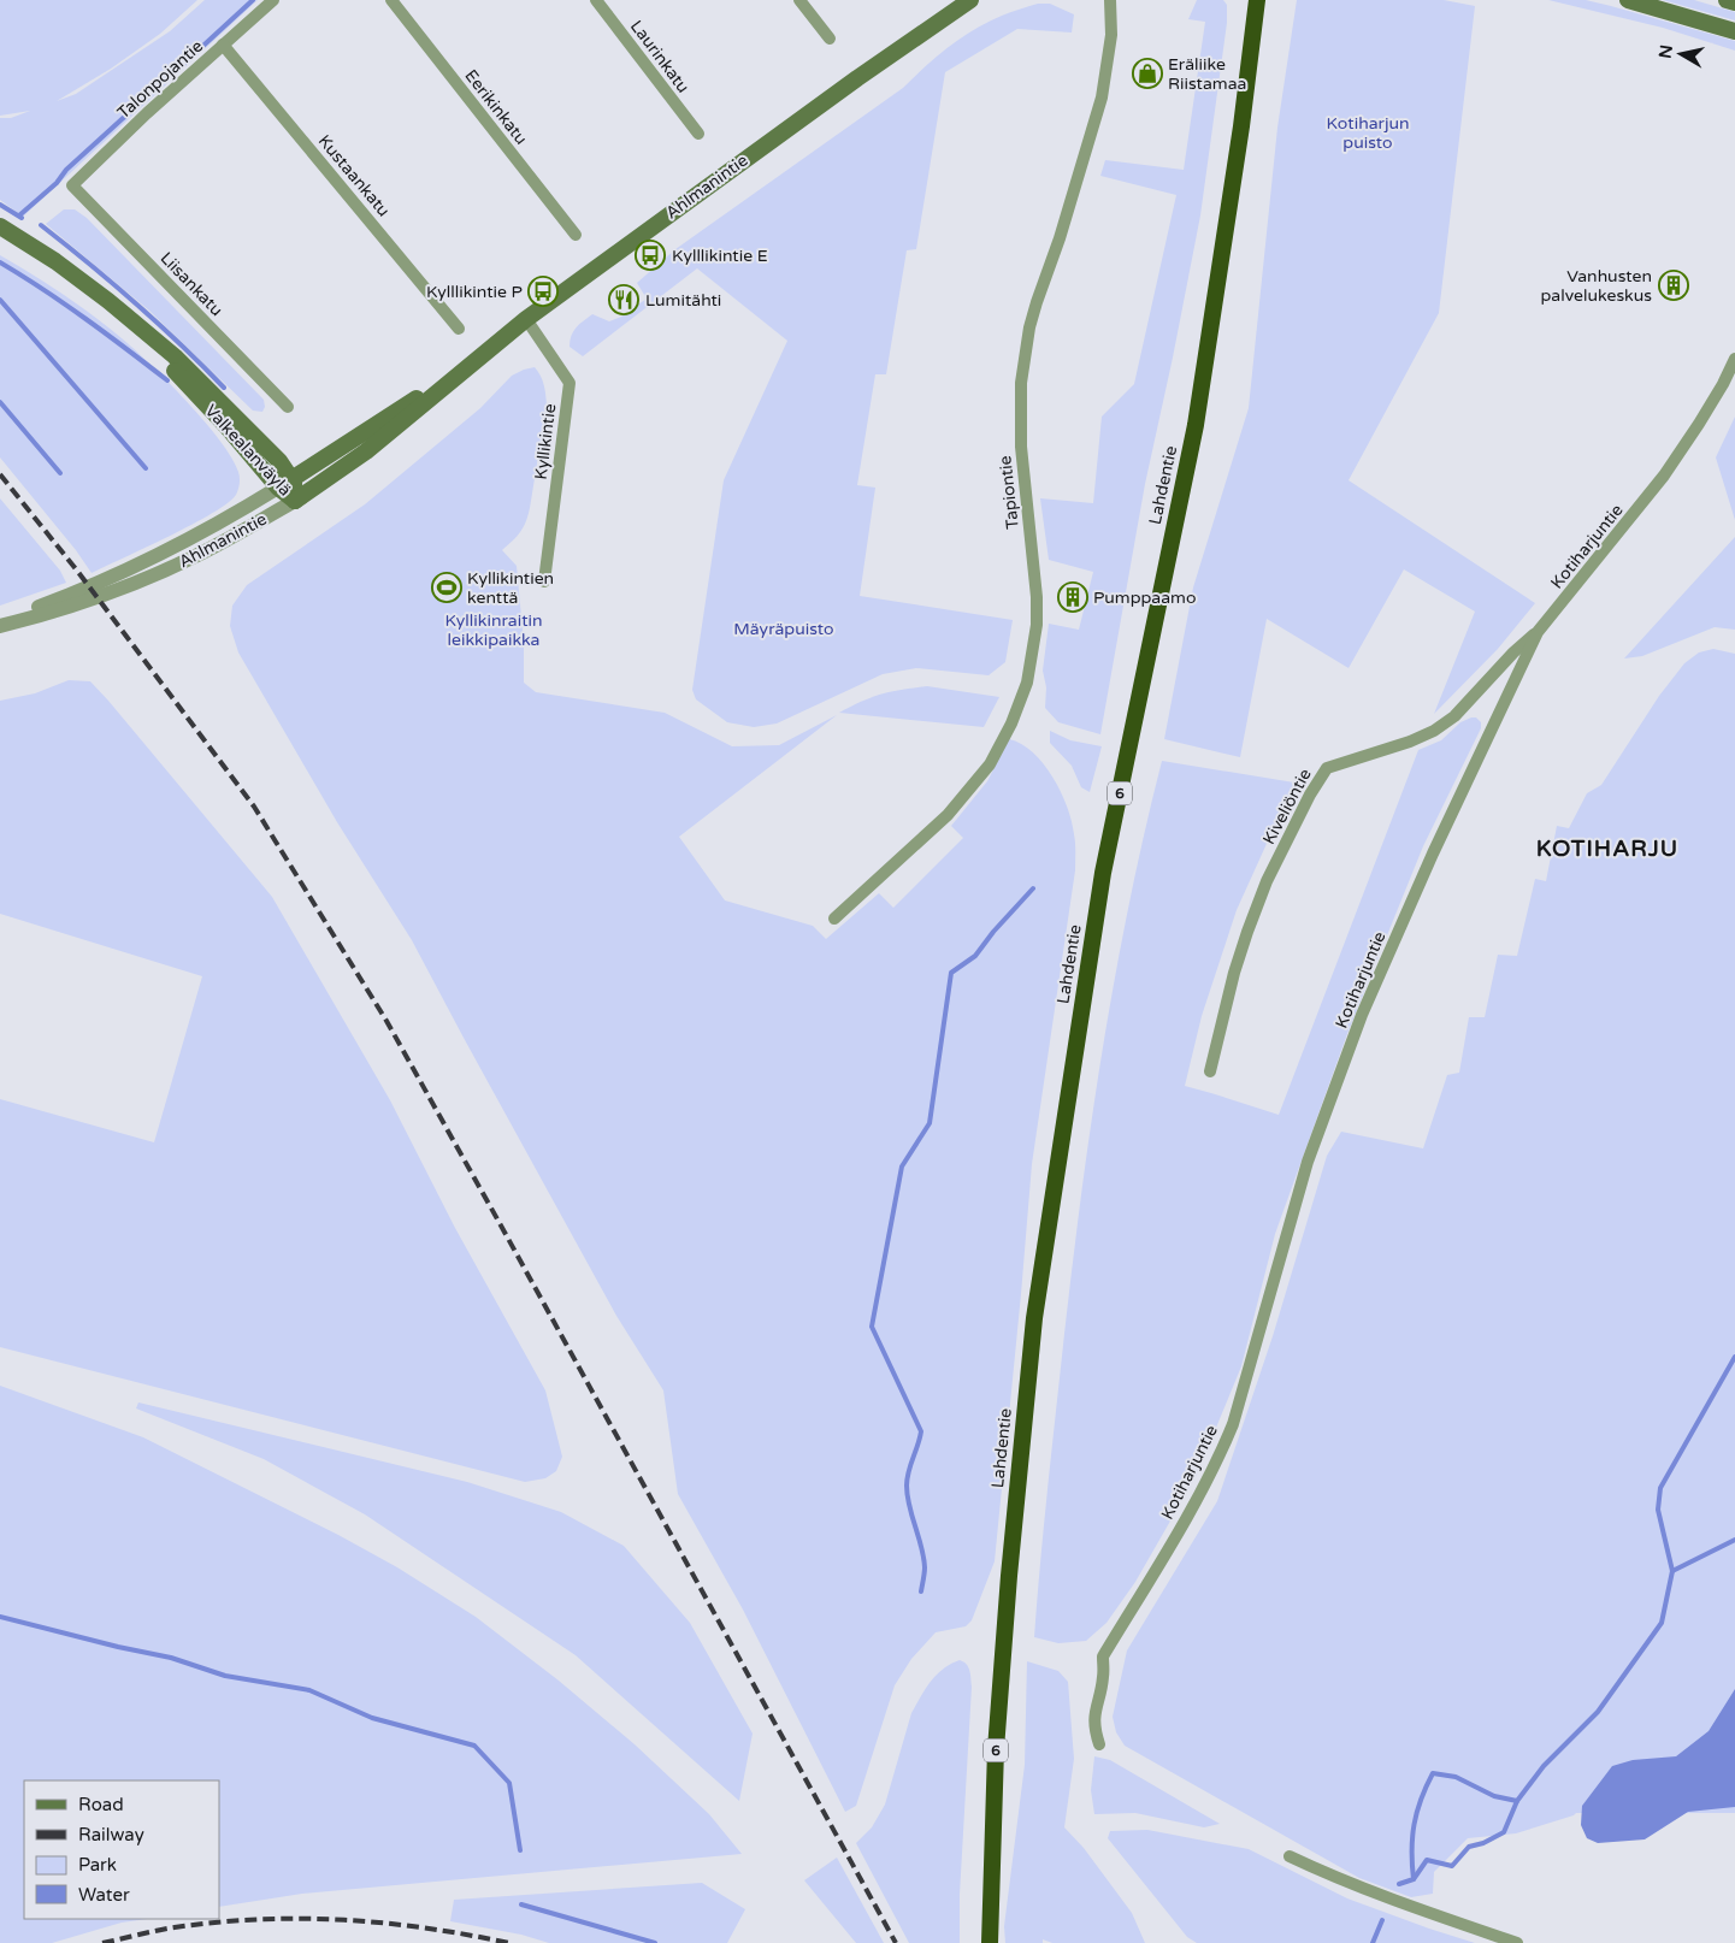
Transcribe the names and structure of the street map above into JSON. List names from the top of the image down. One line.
{"streets":{"highway":["Lahdentie","6"],"main road":["Ahlmanintie","Valkealanväylä"],"street":["Laurinkatu","Talonpojantie","Eerikinkatu","Kustaankatu","Liisankatu","Kyllikintie","Tapiontie","Kotiharjuntie","Kiveliöntie"]},"crossings":[["Talonpojantie","Kustaankatu"],["Talonpojantie","Liisankatu"],["Ahlmanintie","Kyllikintie"],["Ahlmanintie","Valkealanväylä"],["Kotiharjuntie","Kiveliöntie"]],"districts":["KOTIHARJU"],"parks":["Kotiharjun puisto","Kyllikinraitin leikkipaikka","Mäyräpuisto"],"places":{"shop":["Eräliike Riistamaa"],"bus stop":["Kylllikintie E","Kylllikintie P"],"building":["Vanhusten palvelukeskus","Pumppaamo"],"restaurant":["Lumitähti"],"sports":["Kyllikintien kenttä"]},"legend":["Road","Railway","Park","Water"],"north":"left"}
